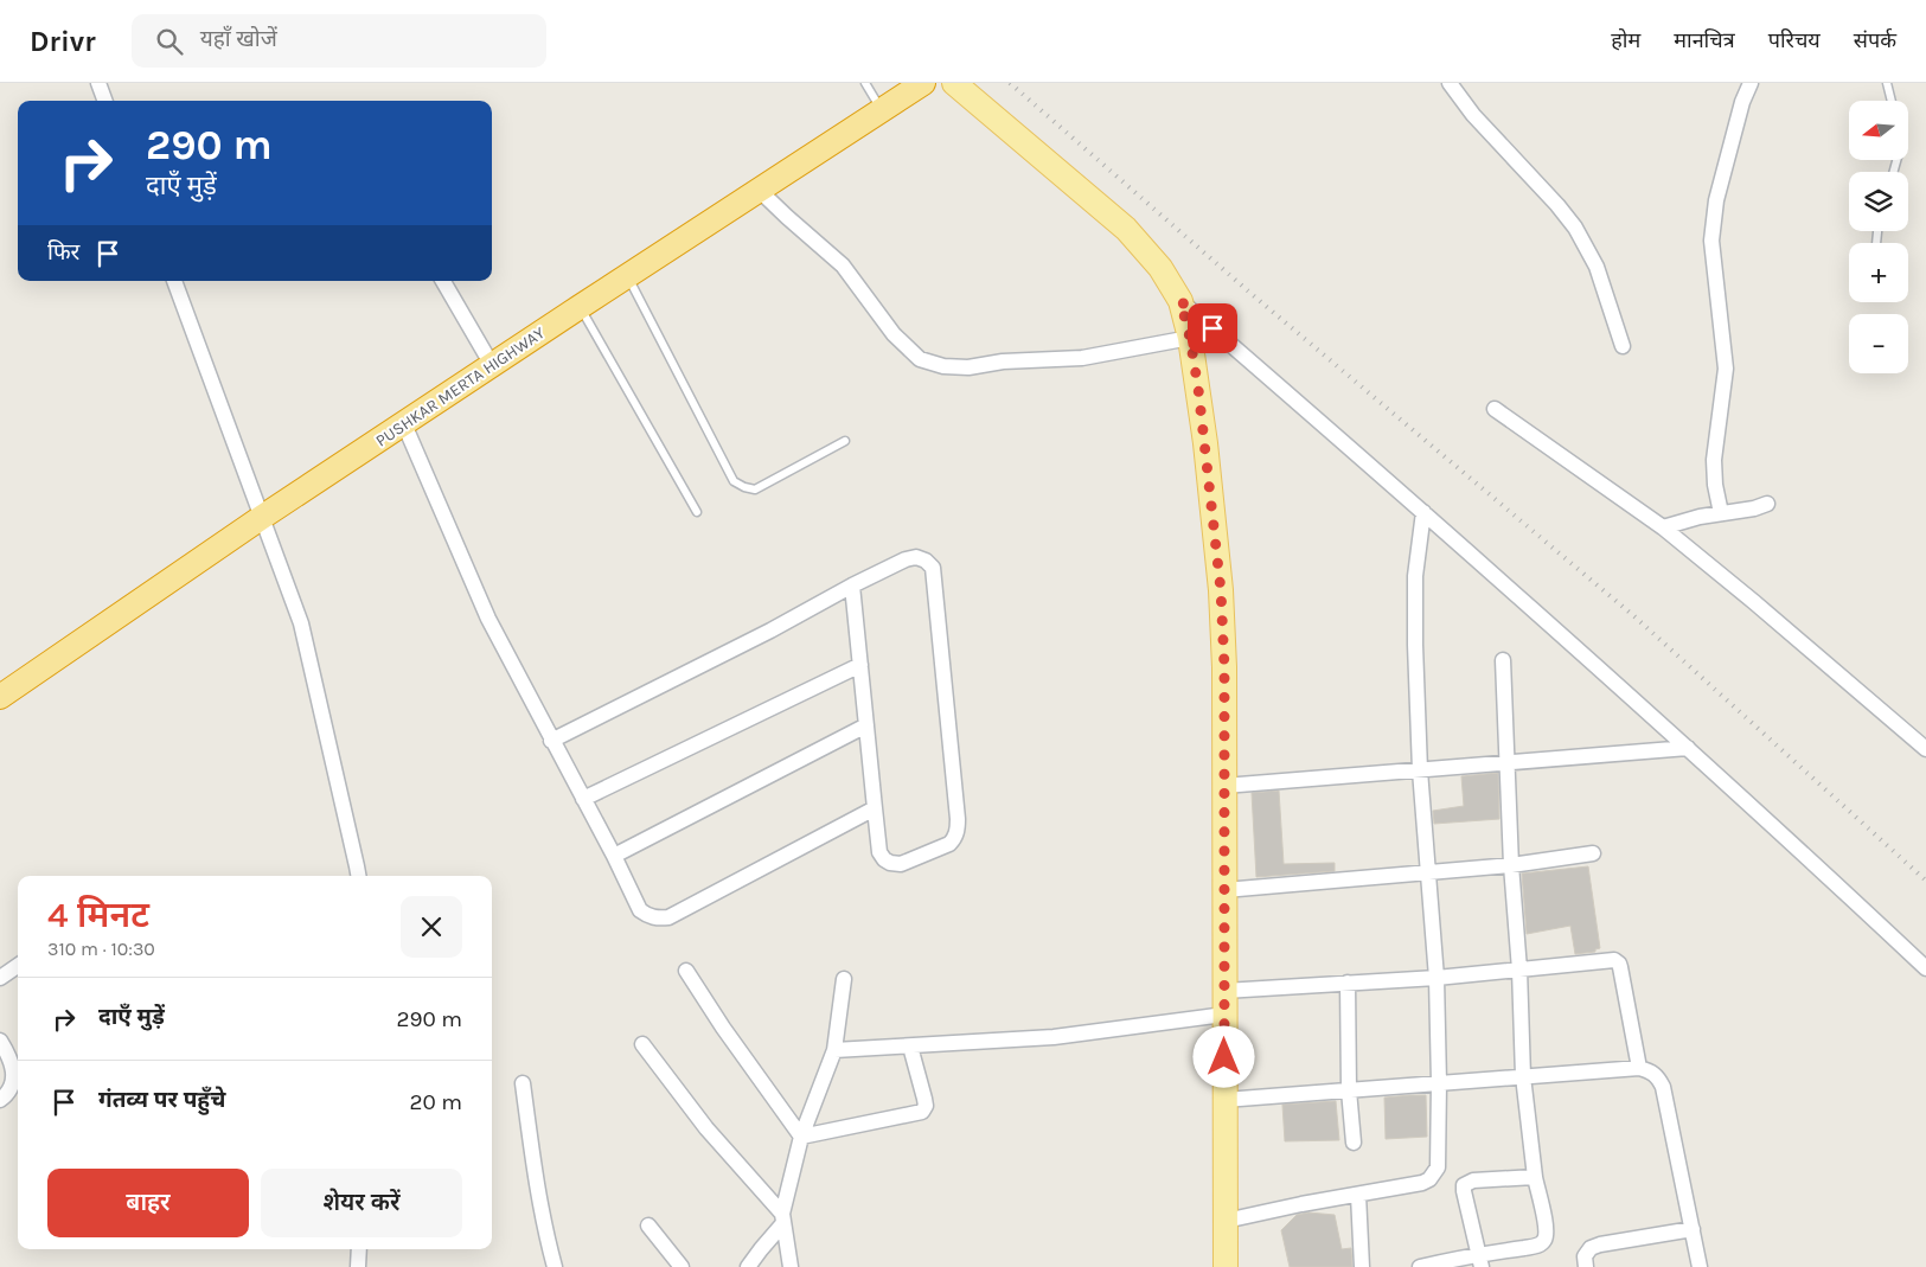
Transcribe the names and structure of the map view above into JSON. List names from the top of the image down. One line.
{"streets":{"highway":["PUSHKAR MERTA HIGHWAY"]},"north":"left","page":{"header":"Drivr","search":"यहाँ खोजें","nav":["होम","मानचित्र","परिचय","संपर्क"],"map_buttons":["+","−"],"turn":["290 m","दाएँ मुड़ें"],"then":"फिर","heading":["4 मिनट","310 m · 10:30"],"list":[{"name":"दाएँ मुड़ें","value":"290 m"},{"name":"गंतव्य पर पहुँचे","value":"20 m"}],"buttons":["बाहर","शेयर करें"]}}
